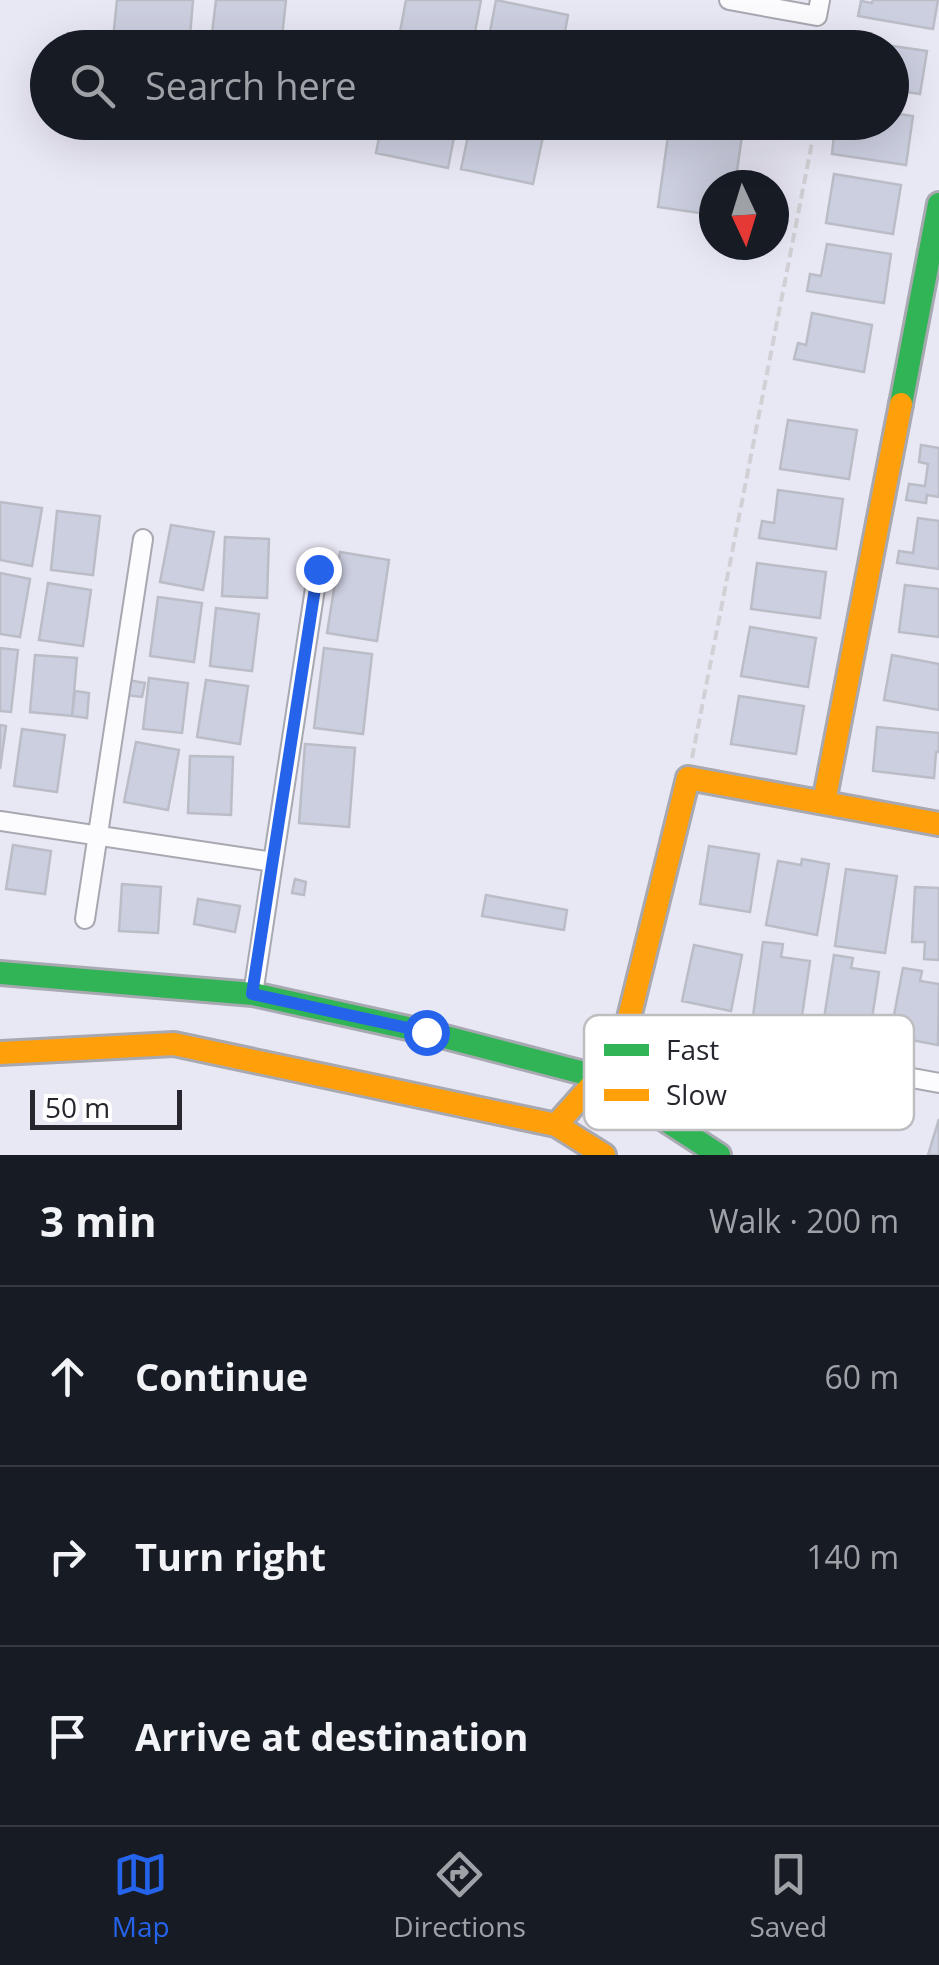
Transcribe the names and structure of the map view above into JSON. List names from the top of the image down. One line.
{"legend":["Fast","Slow"],"scale_bar":"50 m","north":"bottom","page":{"search":"Search here","scale":"50 m","heading":["3 min","Walk · 200 m"],"list":[["Continue","60 m"],["Turn right","140 m"],"Arrive at destination"],"nav":["Map","Directions","Saved"]}}
